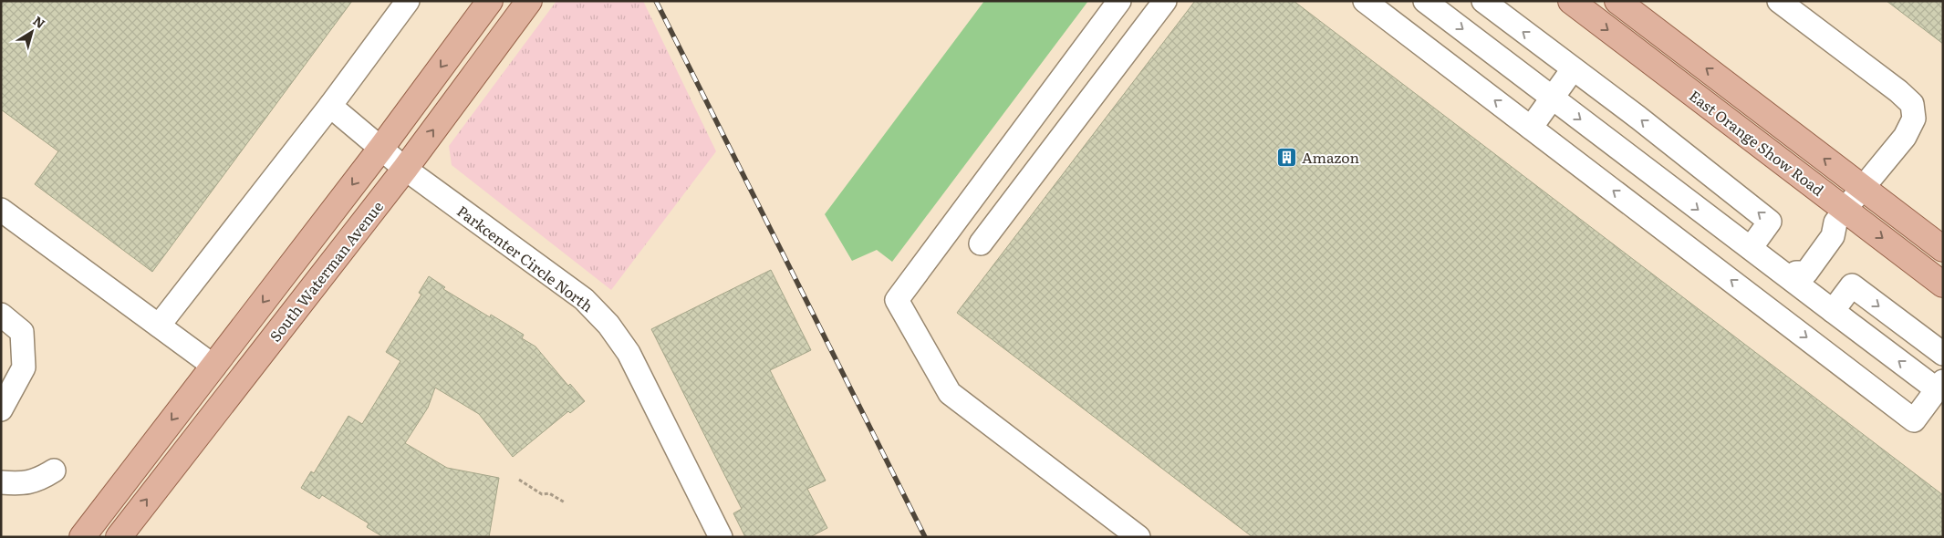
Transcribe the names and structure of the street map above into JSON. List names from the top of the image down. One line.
{"streets":{"main road":["East Orange Show Road","South Waterman Avenue"],"street":["Parkcenter Circle North"]},"crossings":[["Parkcenter Circle North","South Waterman Avenue"]],"places":{"building":["Amazon"]},"north":"top right"}
